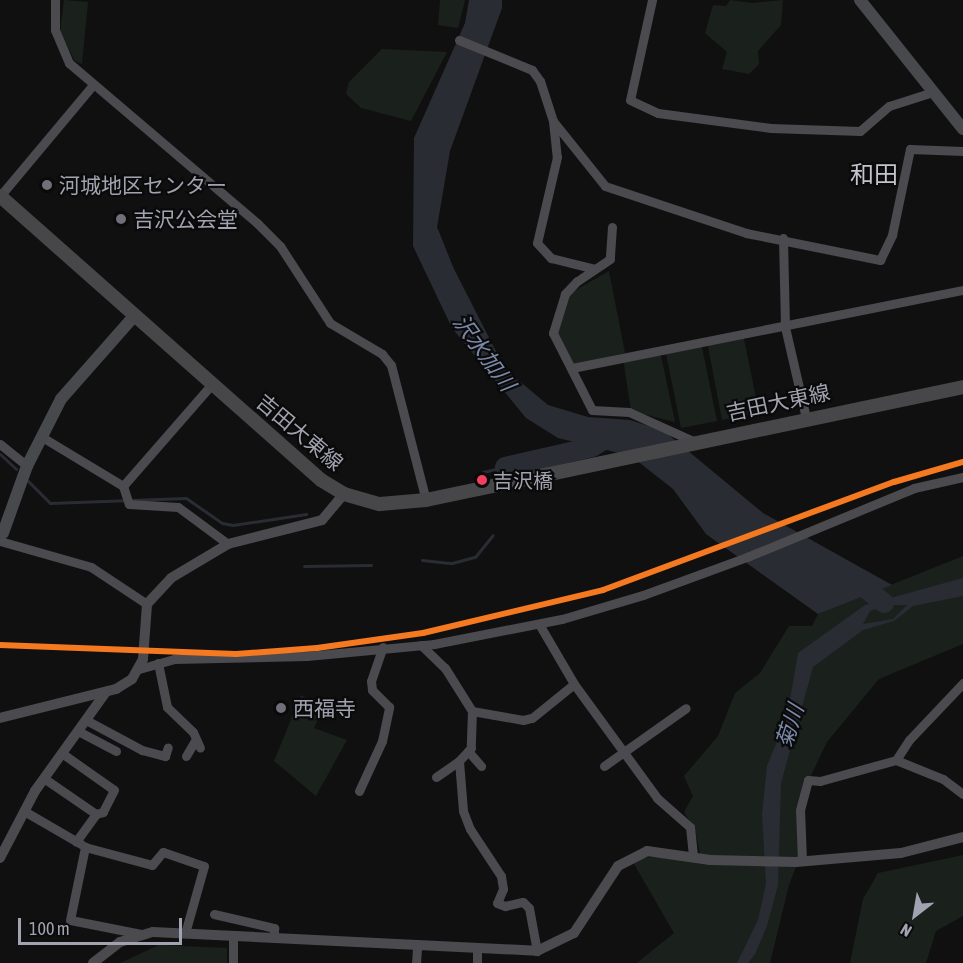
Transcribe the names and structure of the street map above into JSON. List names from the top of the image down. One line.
{"streets":{"main road":["吉田大東線"]},"districts":["和田"],"water":["沢水加川","菊川"],"places":["河城地区センター","吉沢公会堂","吉沢橋","西福寺"],"scale_bar":"100 m","north":"bottom left"}
